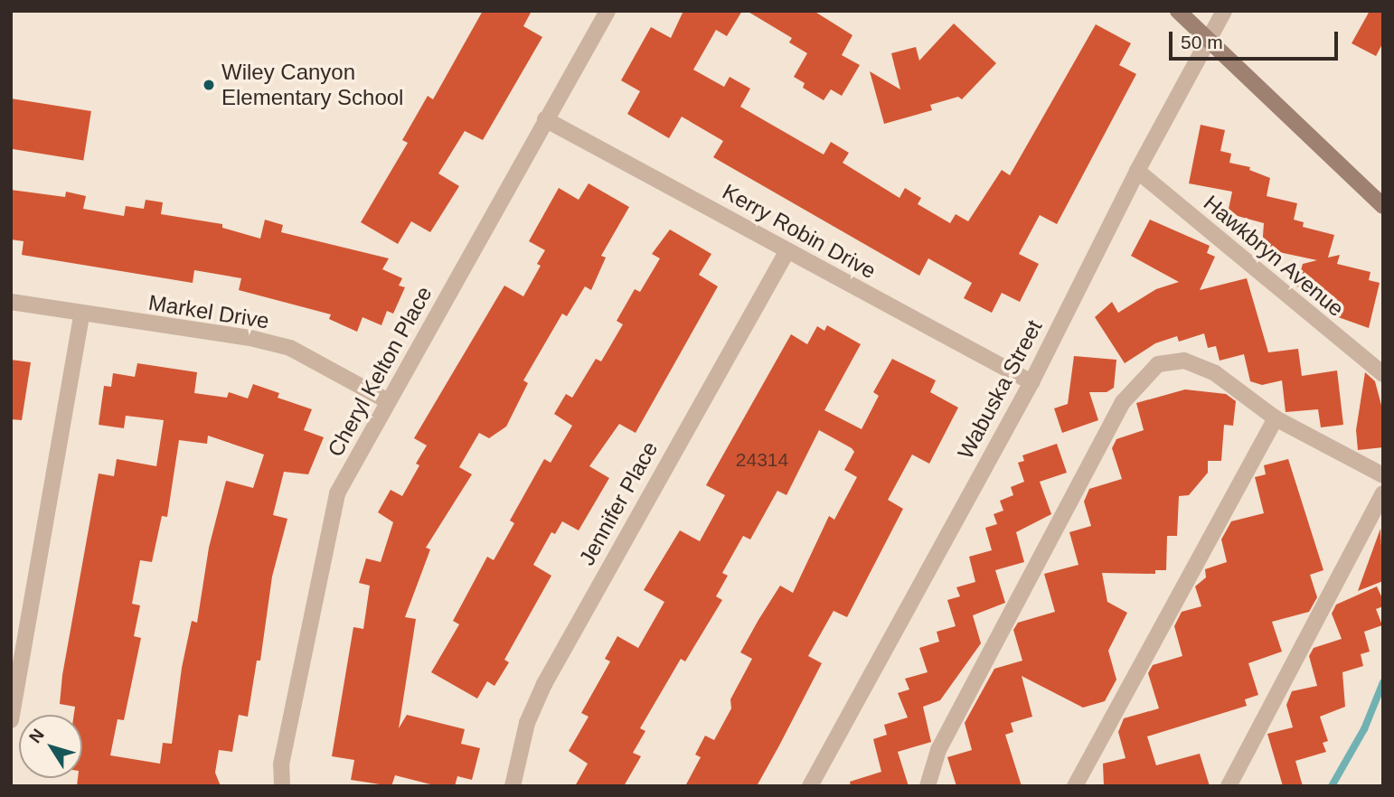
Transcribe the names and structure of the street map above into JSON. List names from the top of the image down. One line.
{"streets":{"street":["Kerry Robin Drive","Hawkbryn Avenue","Markel Drive","Cheryl Kelton Place","Wabuska Street","Jennifer Place"]},"crossings":[["Kerry Robin Drive","Cheryl Kelton Place"],["Kerry Robin Drive","Wabuska Street"],["Kerry Robin Drive","Jennifer Place"],["Hawkbryn Avenue","Wabuska Street"],["Markel Drive","Cheryl Kelton Place"]],"places":["Wiley Canyon Elementary School"],"house_numbers":["24314"],"scale_bar":"50 m","north":"top left"}
